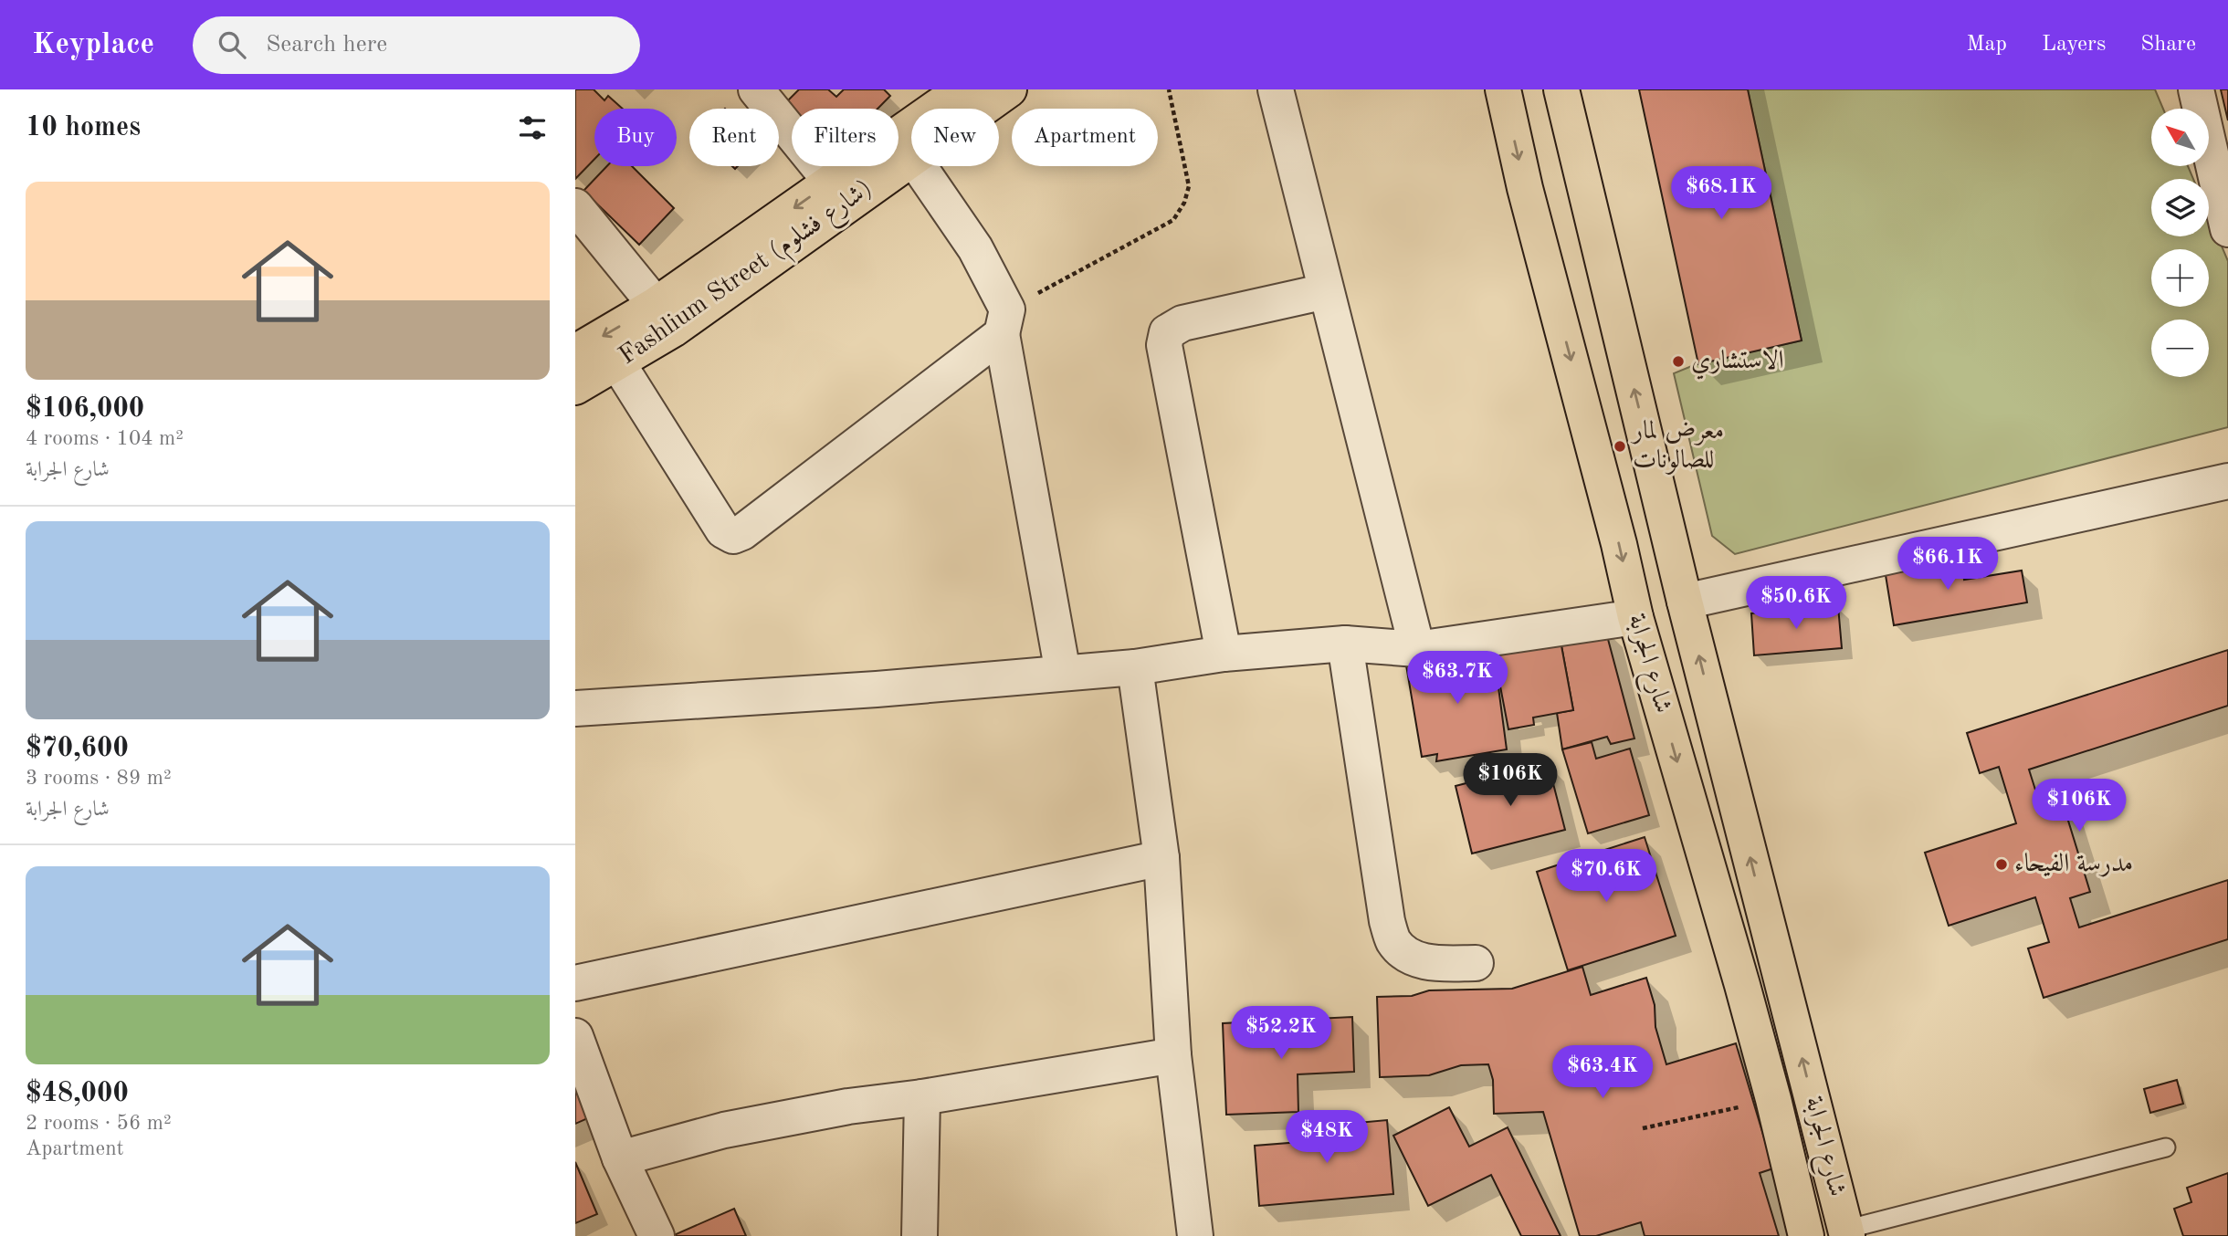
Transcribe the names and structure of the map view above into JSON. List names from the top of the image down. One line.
{"streets":{"main road":["Fashlium Street (شارع فشلوم)","شارع الجرابة"]},"places":["الاستشاري","معرض لمار للصالونات","مدرسة الفيحاء"],"north":"top left","page":{"header":"Keyplace","search":"Search here","nav":["Map","Layers","Share"],"heading":"10 homes","map_buttons":["+","−"],"chip":["Buy","Rent","Filters","New","Apartment"],"list":[{"name":"$106,000","note":"4 rooms · 104 m² · شارع الجرابة"},{"name":"$70,600","note":"3 rooms · 89 m² · شارع الجرابة"},{"name":"$48,000","note":"2 rooms · 56 m² · Apartment"}],"price":["$68.1K","$66.1K","$50.6K","$63.7K","$106K","$106K","$70.6K","$52.2K","$63.4K","$48K"]}}
